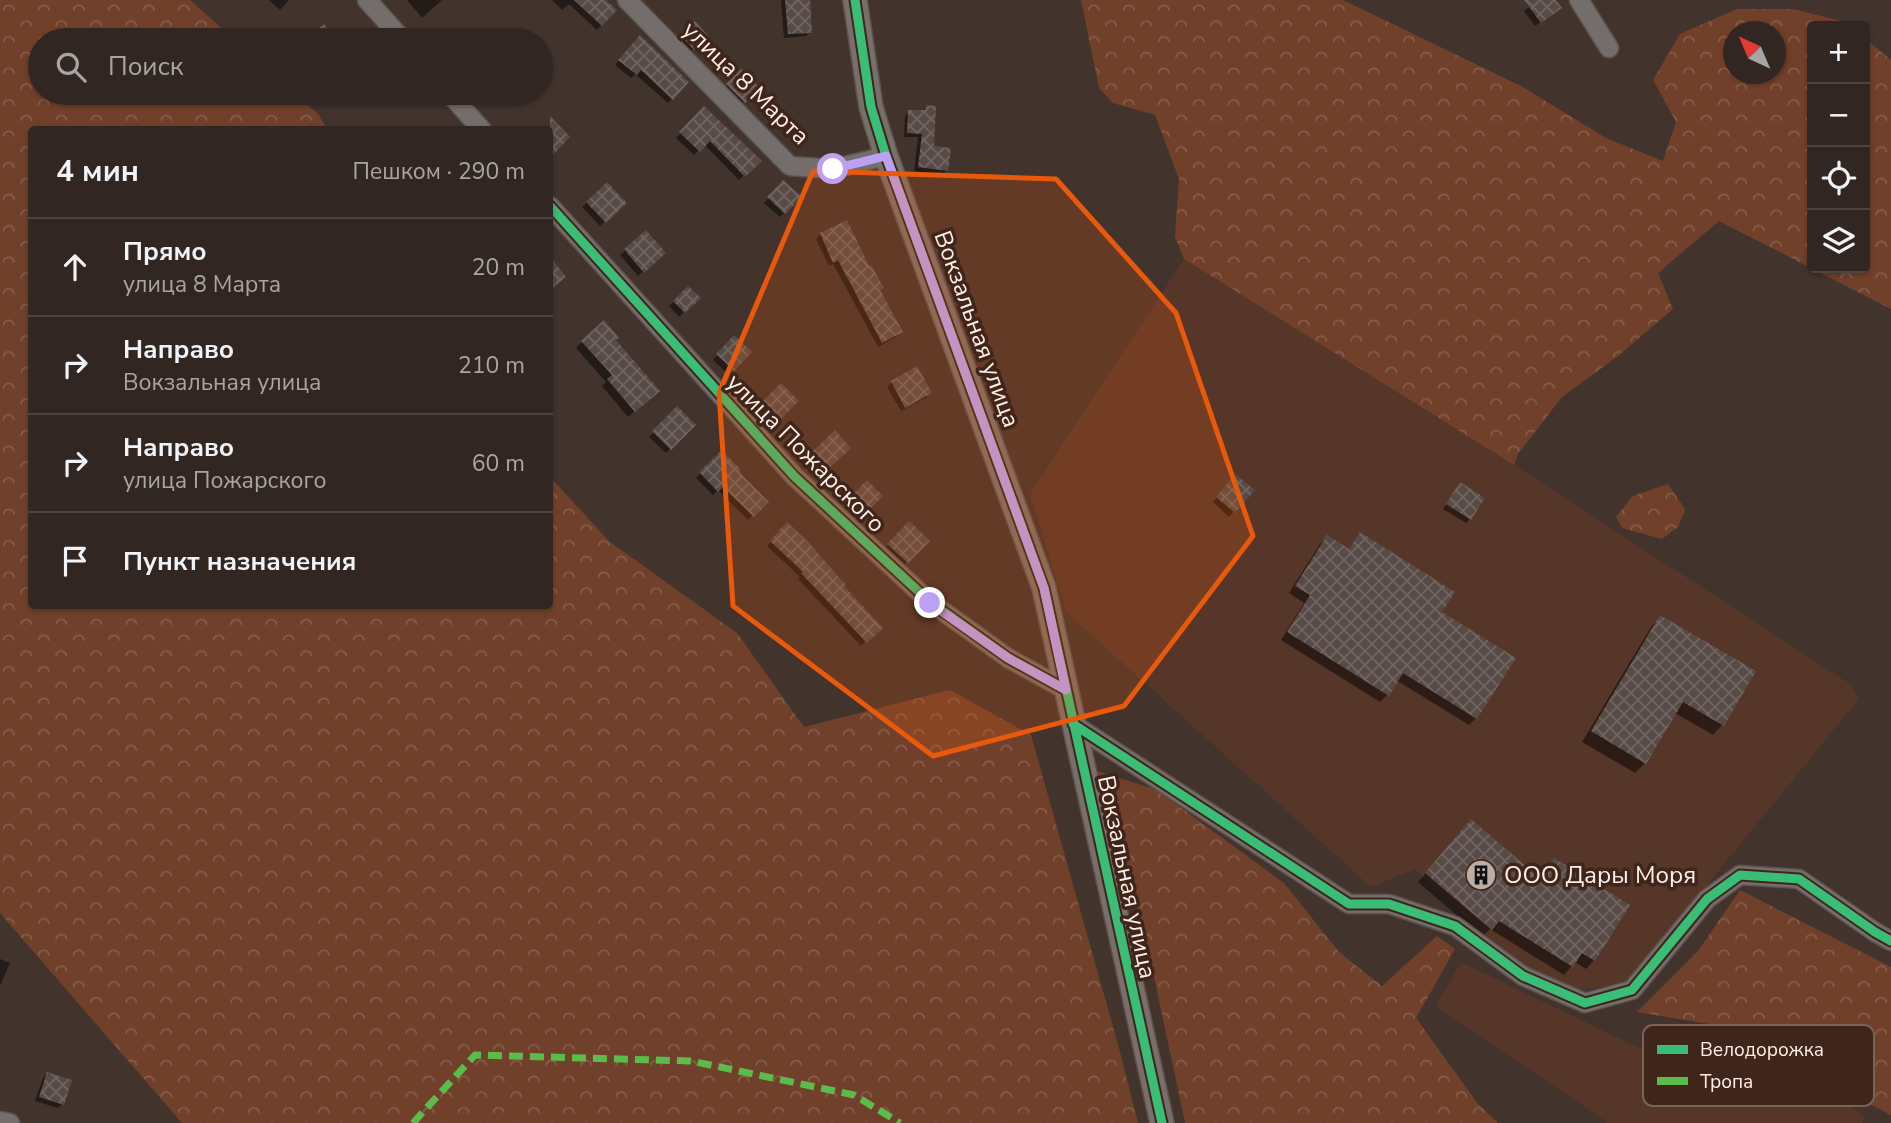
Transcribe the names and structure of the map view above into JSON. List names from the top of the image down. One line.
{"streets":{"street":["улица 8 Марта","Вокзальная улица","улица Пожарского"]},"crossings":[["улица 8 Марта","Вокзальная улица"],["Вокзальная улица","улица Пожарского"]],"places":{"building":["ООО Дары Моря"]},"legend":["Велодорожка","Тропа"],"north":"top left","page":{"map_buttons":["+","−"],"search":"Поиск","heading":["4 мин","Пешком · 290 m"],"list":[["Прямо","улица 8 Марта","20 m"],["Направо","Вокзальная улица","210 m"],["Направо","улица Пожарского","60 m"],"Пункт назначения"]}}
